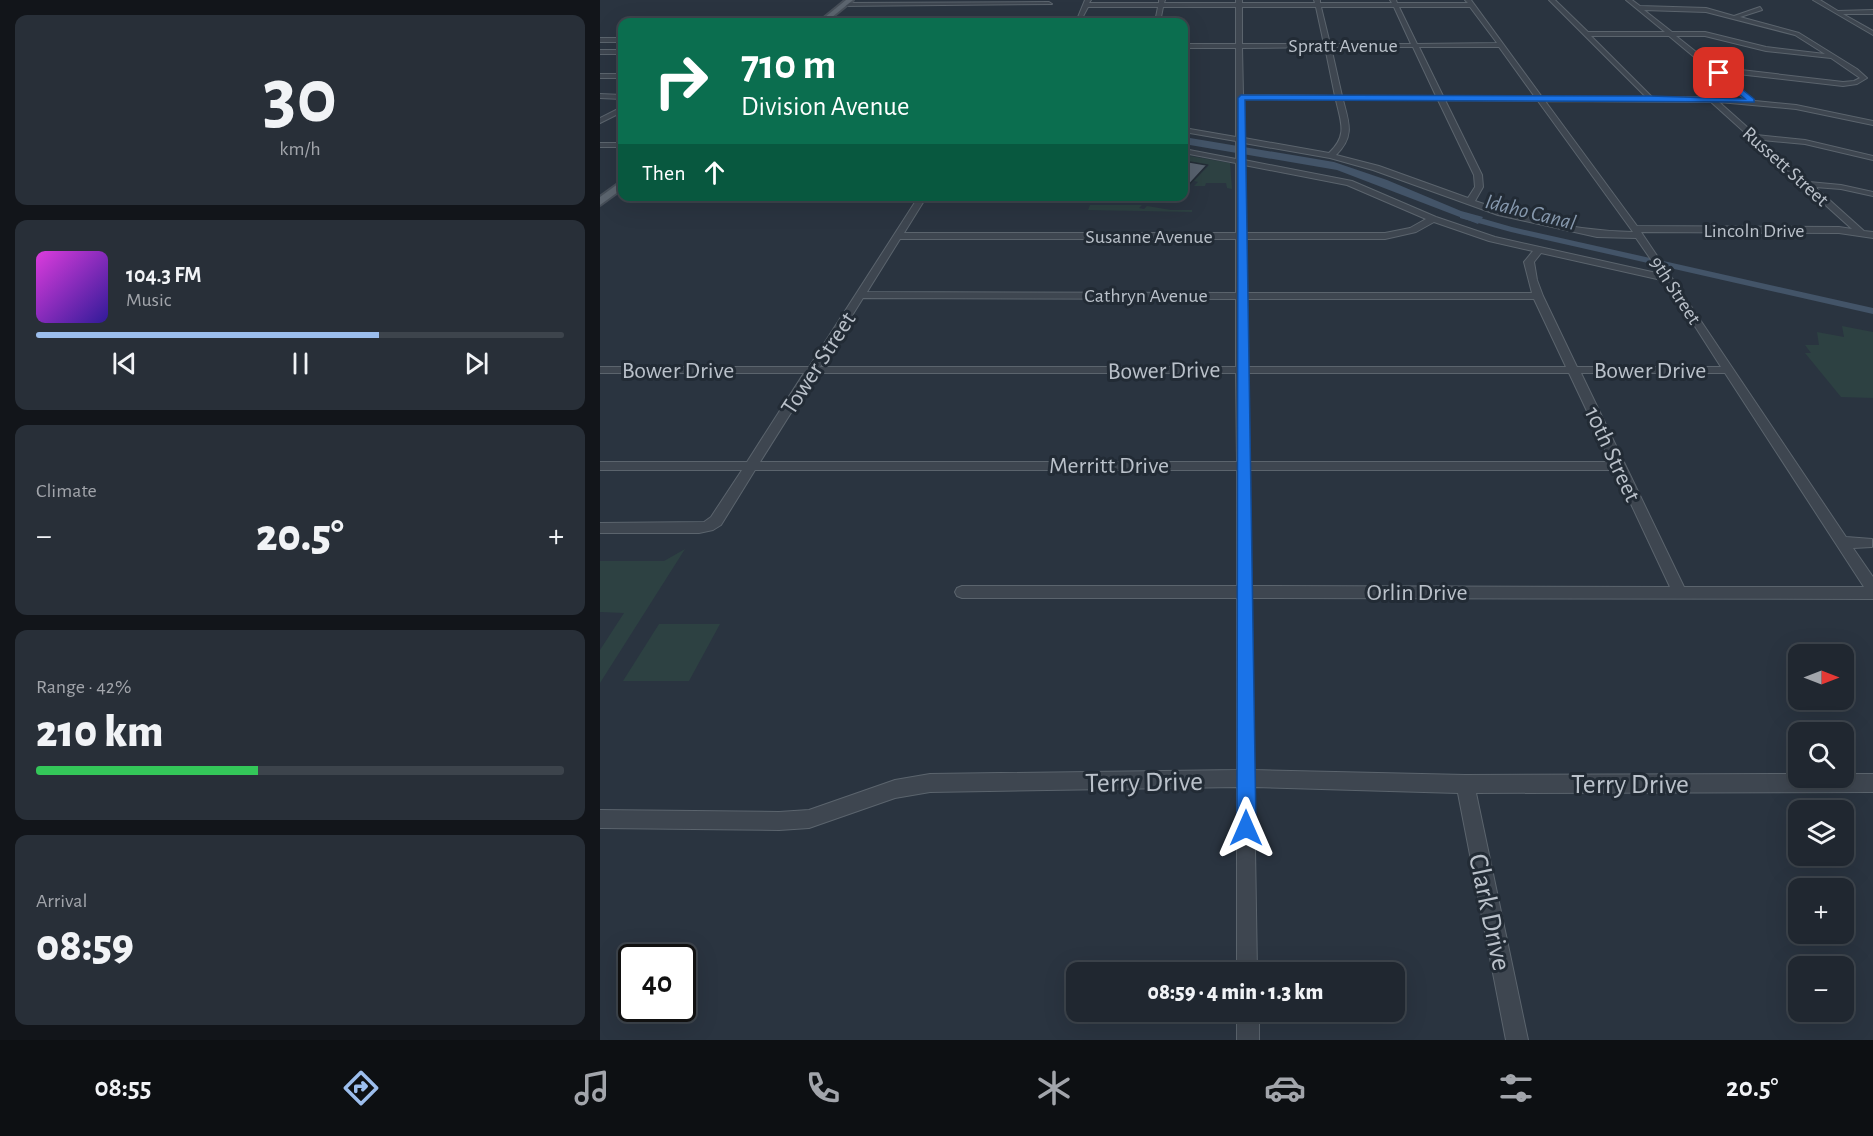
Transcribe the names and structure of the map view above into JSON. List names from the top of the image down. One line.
{"streets":{"street":["Spratt Avenue","Russett Street","Lincoln Drive","Susanne Avenue","9th Street","Cathryn Avenue","Tower Street","Bower Drive","10th Street","Merritt Drive","Orlin Drive","Terry Drive","Clark Drive"]},"crossings":[["Spratt Avenue","9th Street"],["Russett Street","Lincoln Drive"],["Lincoln Drive","9th Street"],["Susanne Avenue","Tower Street"],["9th Street","Bower Drive"],["9th Street","Orlin Drive"],["Cathryn Avenue","Tower Street"],["Cathryn Avenue","10th Street"],["Tower Street","Bower Drive"],["Tower Street","Merritt Drive"],["Bower Drive","10th Street"],["10th Street","Merritt Drive"],["10th Street","Orlin Drive"],["Terry Drive","Clark Drive"]],"water":["Idaho Canal"],"north":"right","page":{"tile":[["30","km/h"],"Climate",["Range · 42%","210 km"],["Arrival","08:59"]],"turn":["710 m","Division Avenue"],"then":"Then","song":["104.3 FM","Music"],"heat":["−","20.5°","+"],"map_buttons":["+","−"],"limit":"40","trip":"08:59 · 4 min · 1.3 km","tabs":["08:55","20.5°"]}}
